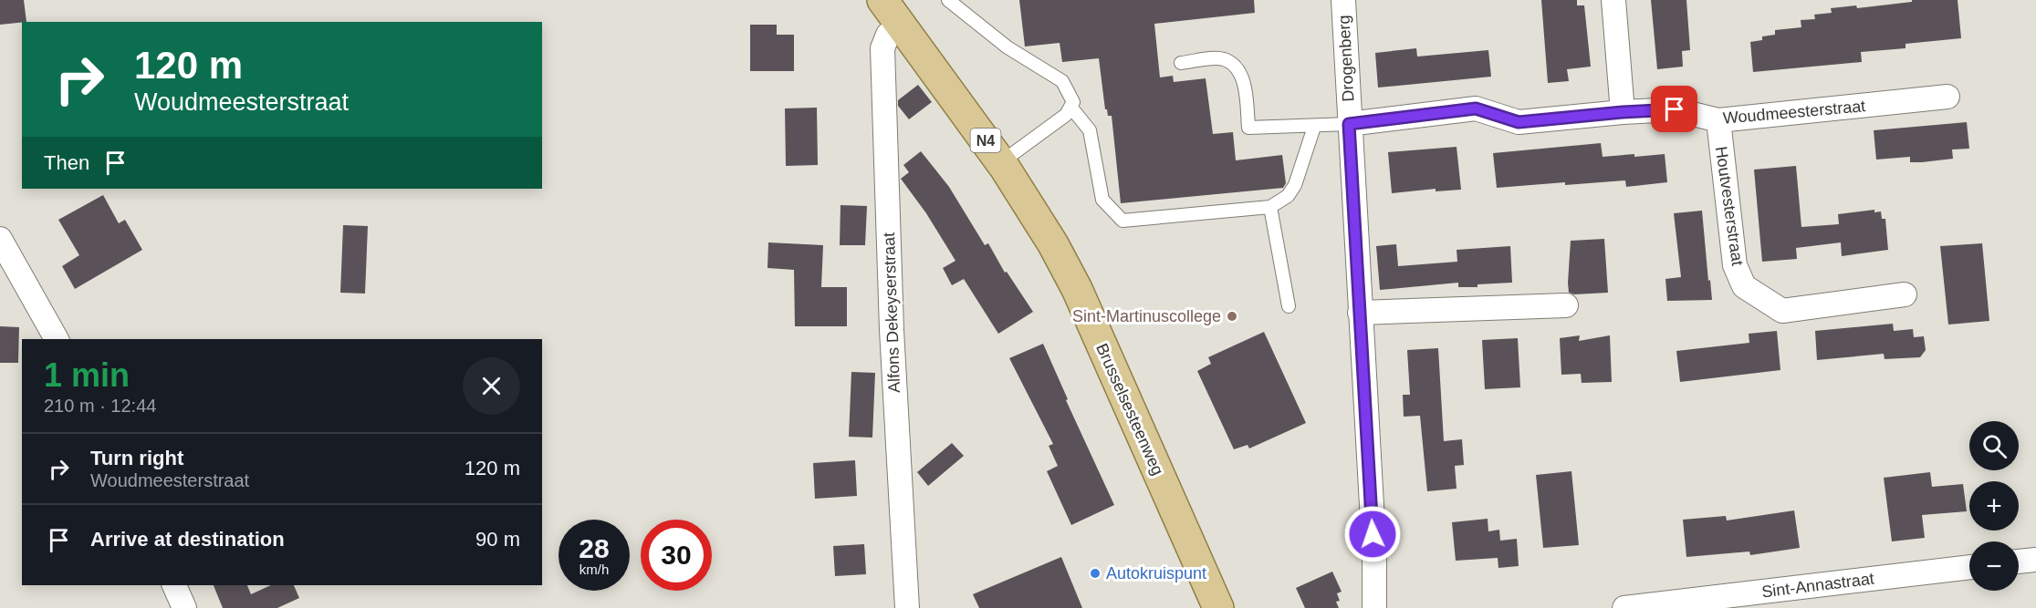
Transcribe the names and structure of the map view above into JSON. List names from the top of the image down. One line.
{"streets":{"main road":["N4","Brusselsesteenweg"],"street":["Drogenberg","Woudmeesterstraat","Houtvesterstraat","Alfons Dekeyserstraat","Sint-Annastraat"]},"crossings":[["Drogenberg","Woudmeesterstraat"],["Woudmeesterstraat","Houtvesterstraat"],["Alfons Dekeyserstraat","Brusselsesteenweg"]],"places":["Sint-Martinuscollege","Autokruispunt"],"page":{"turn":["120 m","Woudmeesterstraat"],"then":"Then","heading":["1 min","210 m · 12:44"],"map_buttons":["+","−"],"list":[{"name":"Turn right","note":"Woudmeesterstraat","value":"120 m"},{"name":"Arrive at destination","value":"90 m"}],"speed":"28 km/h","limit":"30"}}
